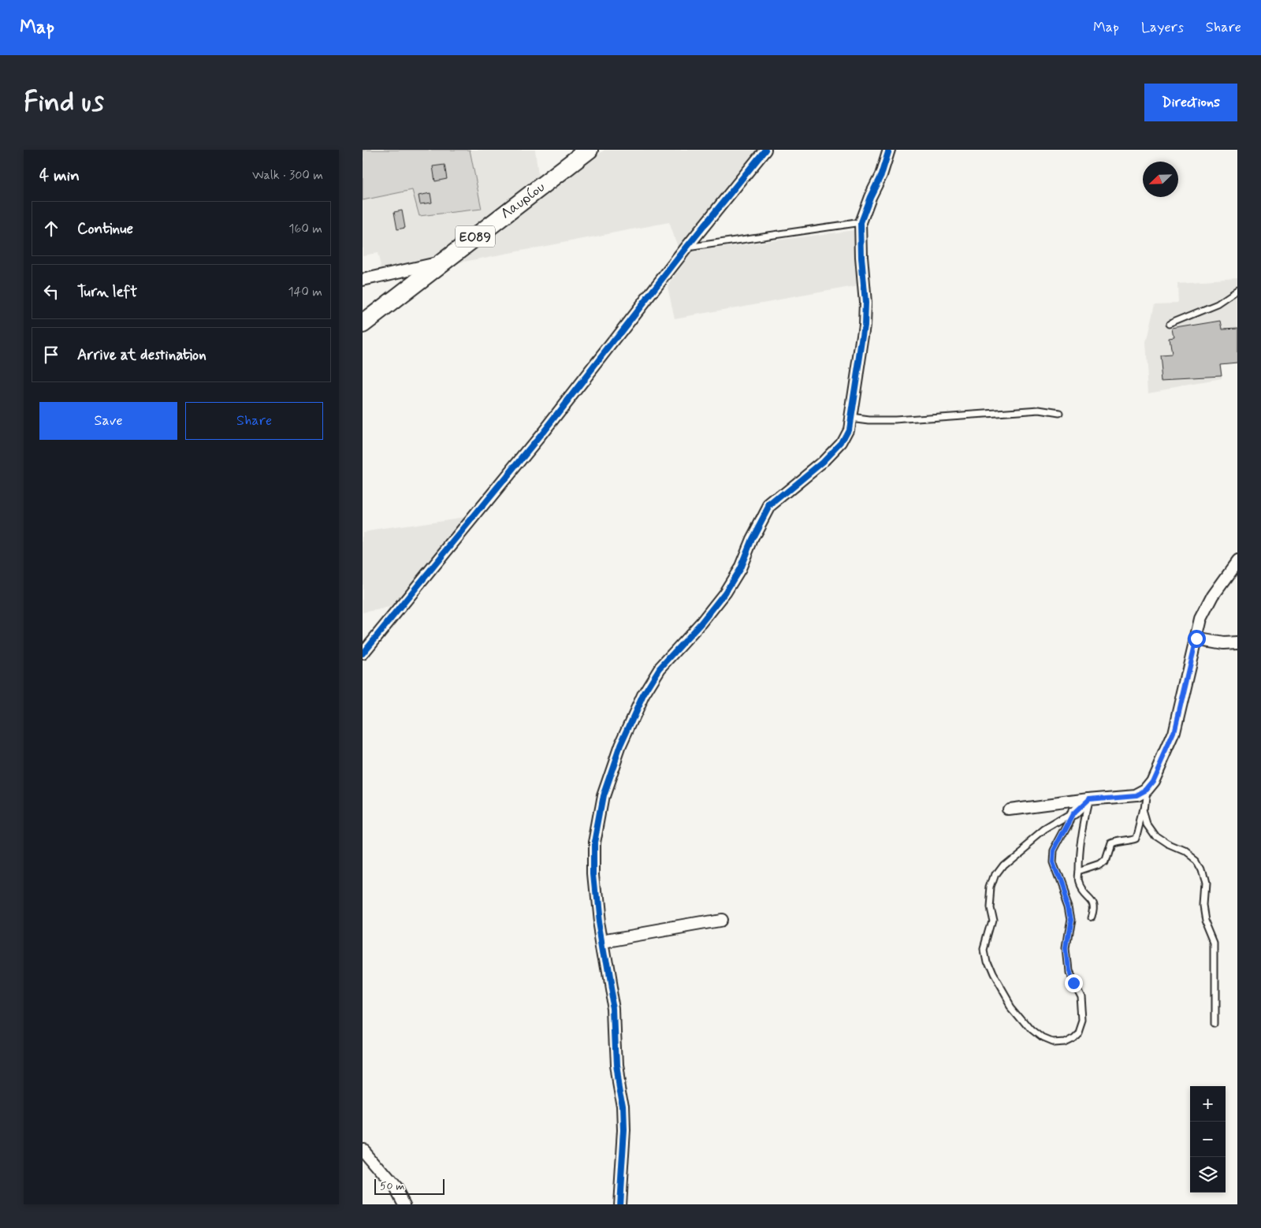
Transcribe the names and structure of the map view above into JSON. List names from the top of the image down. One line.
{"streets":{"main road":["Λαυρίου","ΕΟ89"]},"scale_bar":"50 m","north":"bottom left","page":{"header":"Map","nav":["Map","Layers","Share"],"buttons":["Directions",["Save","Share"]],"title":"Find us","heading":["4 min","Walk · 300 m"],"list":[["Continue","160 m"],["Turn left","140 m"],"Arrive at destination"],"map_buttons":["+","−"],"scale":"50 m"}}
